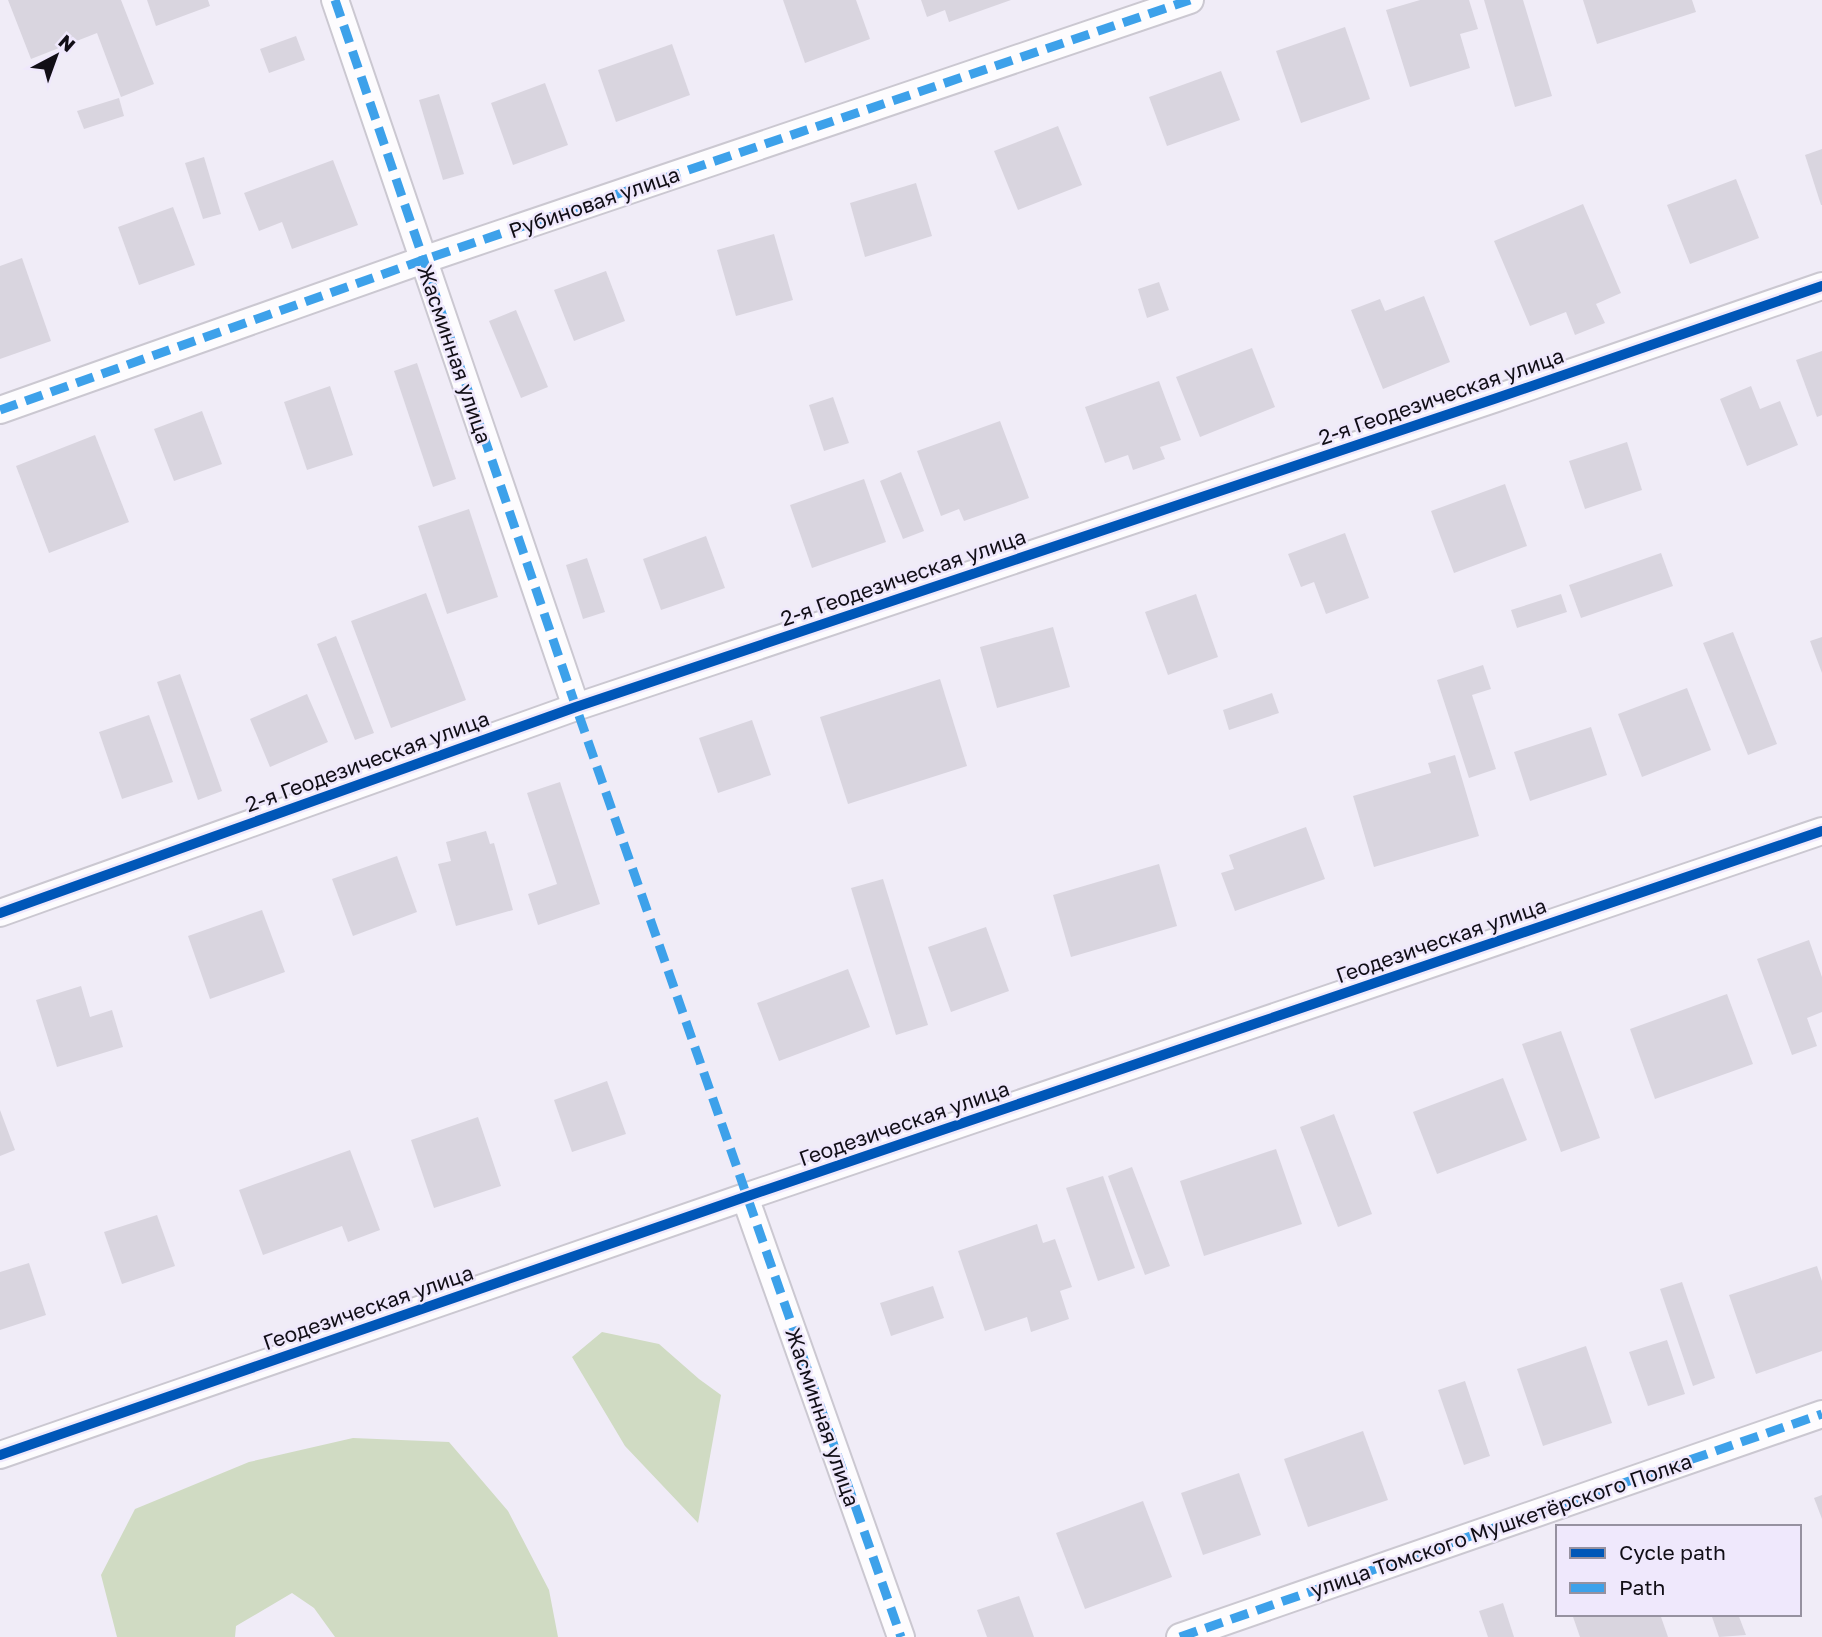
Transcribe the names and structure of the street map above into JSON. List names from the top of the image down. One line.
{"streets":{"street":["Рубиновая улица","Жасминная улица","2-я Геодезическая улица","Геодезическая улица","улица Томского Мушкетёрского Полка"]},"crossings":[["Рубиновая улица","Жасминная улица"],["Жасминная улица","2-я Геодезическая улица"],["Жасминная улица","Геодезическая улица"]],"legend":["Cycle path","Path"],"north":"top right"}
